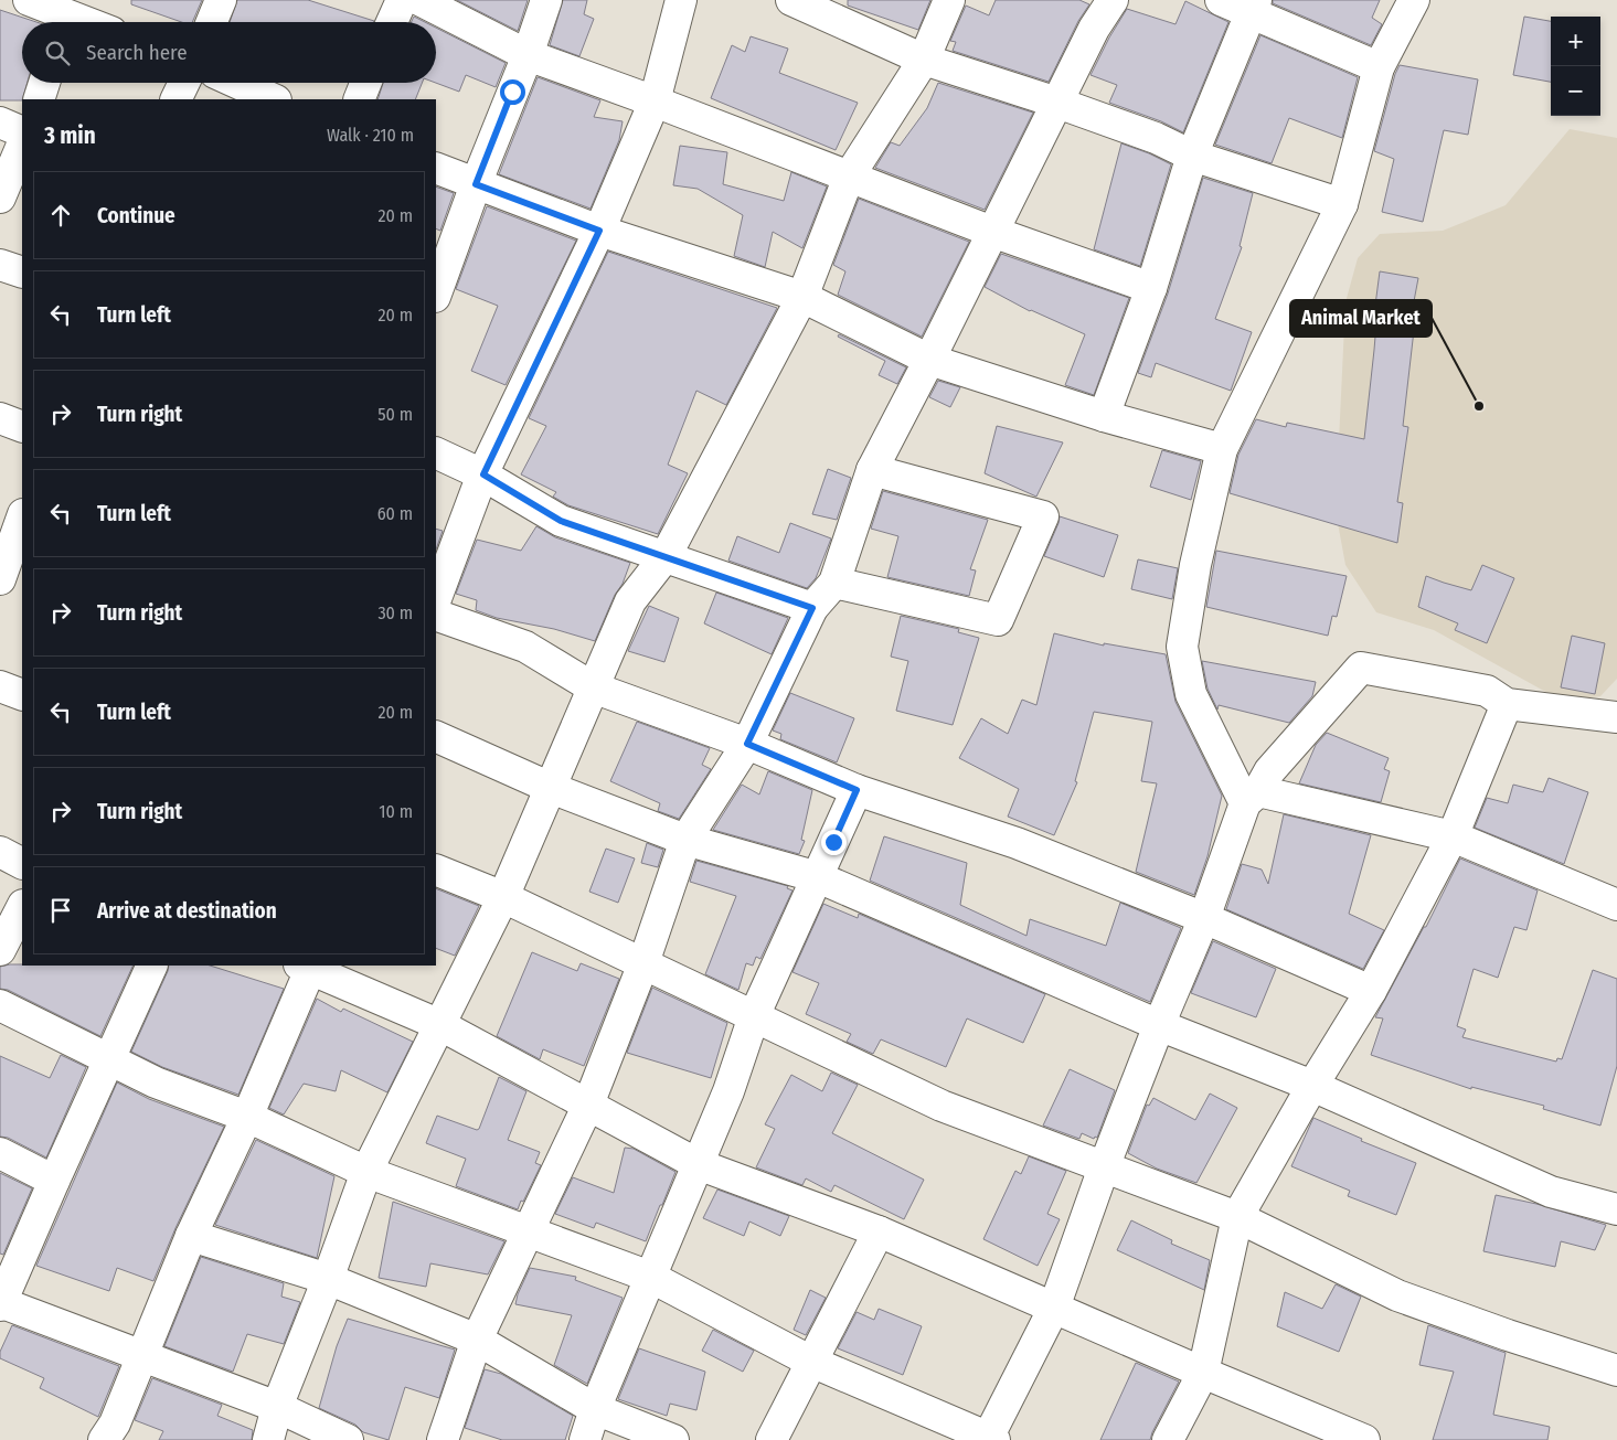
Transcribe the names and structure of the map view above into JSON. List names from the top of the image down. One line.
{"places":["Animal Market"],"page":{"map_buttons":["+","−"],"search":"Search here","heading":["3 min","Walk · 210 m"],"list":[["Continue","20 m"],["Turn left","20 m"],["Turn right","50 m"],["Turn left","60 m"],["Turn right","30 m"],["Turn left","20 m"],["Turn right","10 m"],"Arrive at destination"]}}
